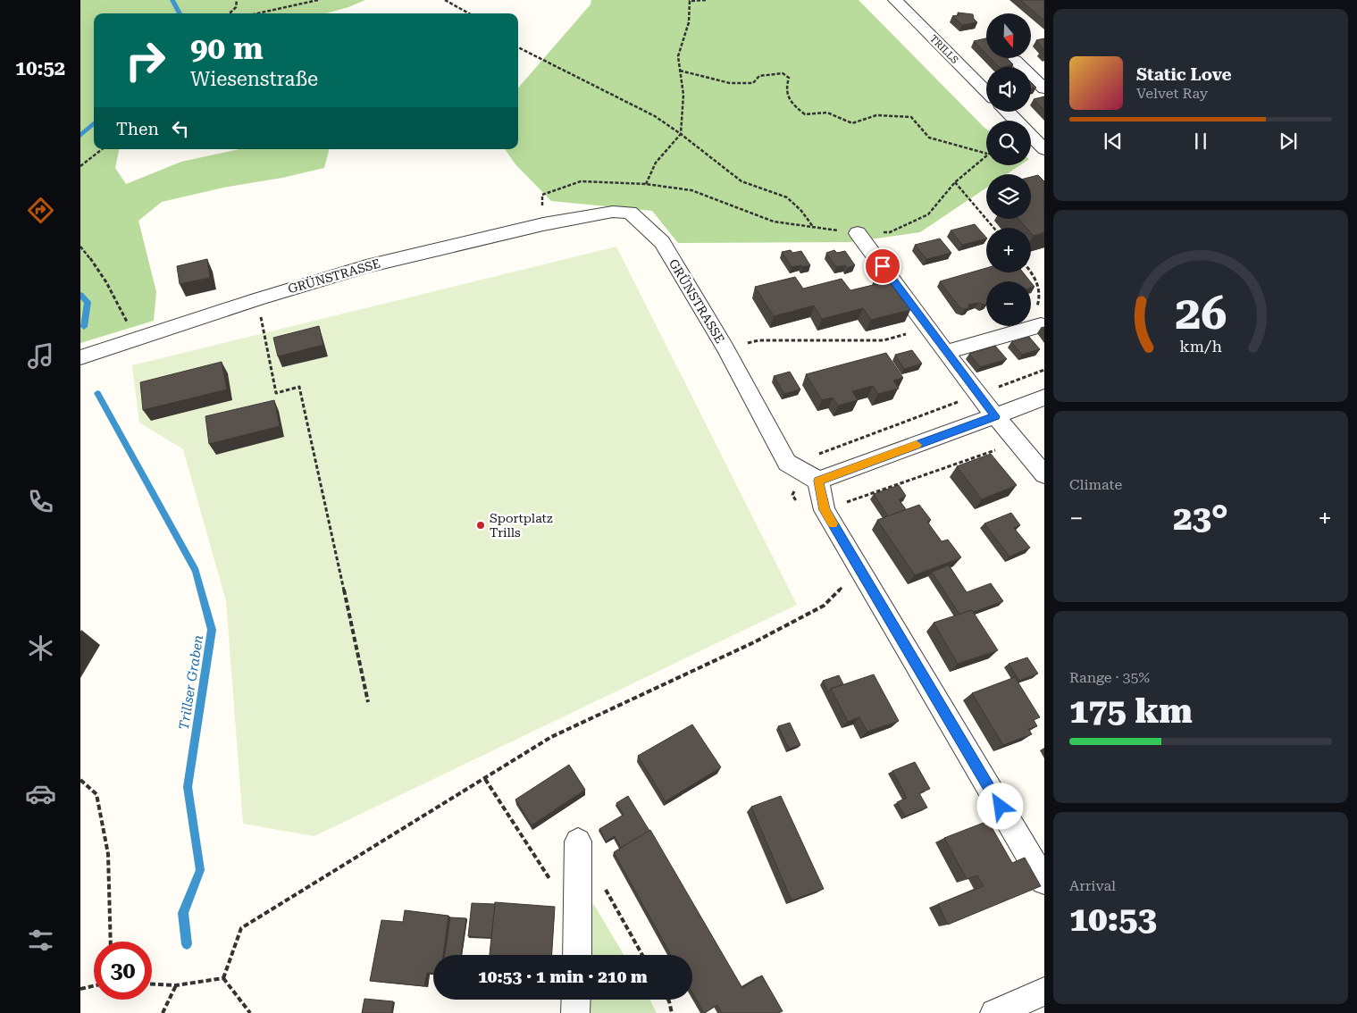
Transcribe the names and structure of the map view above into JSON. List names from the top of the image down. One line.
{"streets":{"street":["TRILLS","GRÜNSTRASSE"]},"water":["Trillser Graben"],"places":["Sportplatz Trills"],"north":"bottom","page":{"tabs":"10:52","map_buttons":["+","−"],"turn":["90 m","Wiesenstraße"],"song":["Static Love","Velvet Ray"],"then":"Then","tile":["Climate",["Range · 35%","175 km"],["Arrival","10:53"]],"heat":["−","23°","+"],"limit":"30","trip":"10:53 · 1 min · 210 m","gauge":["26","km/h"]}}
